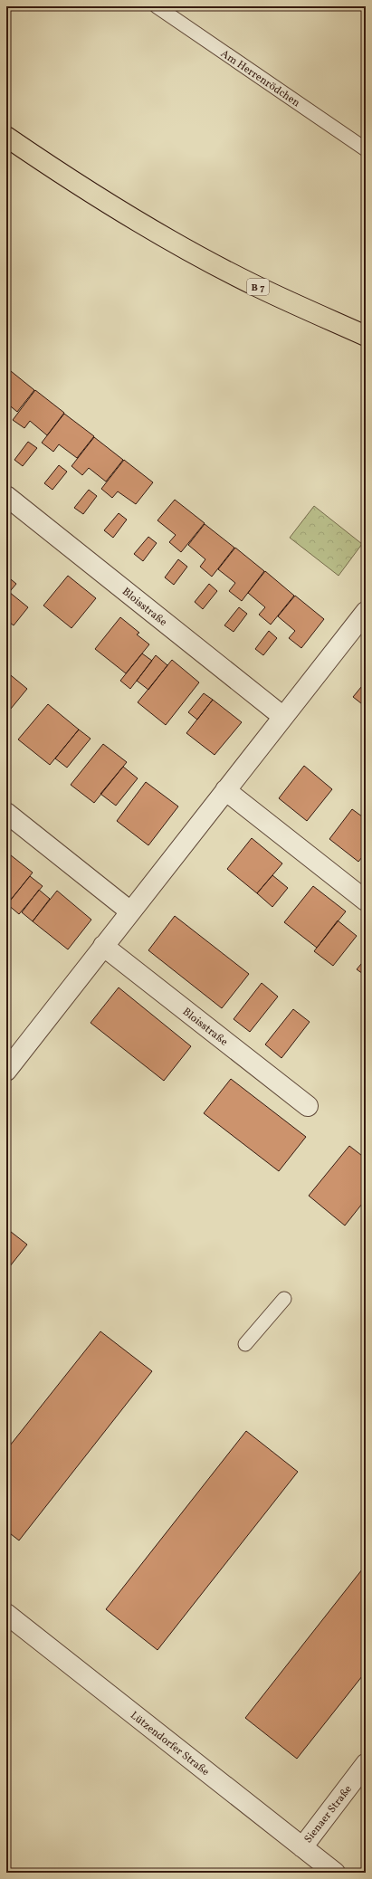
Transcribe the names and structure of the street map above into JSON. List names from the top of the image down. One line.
{"streets":{"main road":["B 7"],"street":["Bloisstraße","Lützendorfer Straße","Sienaer Straße"],"lane":["Am Herrenrödchen"]},"crossings":[["Lützendorfer Straße","Sienaer Straße"]]}
